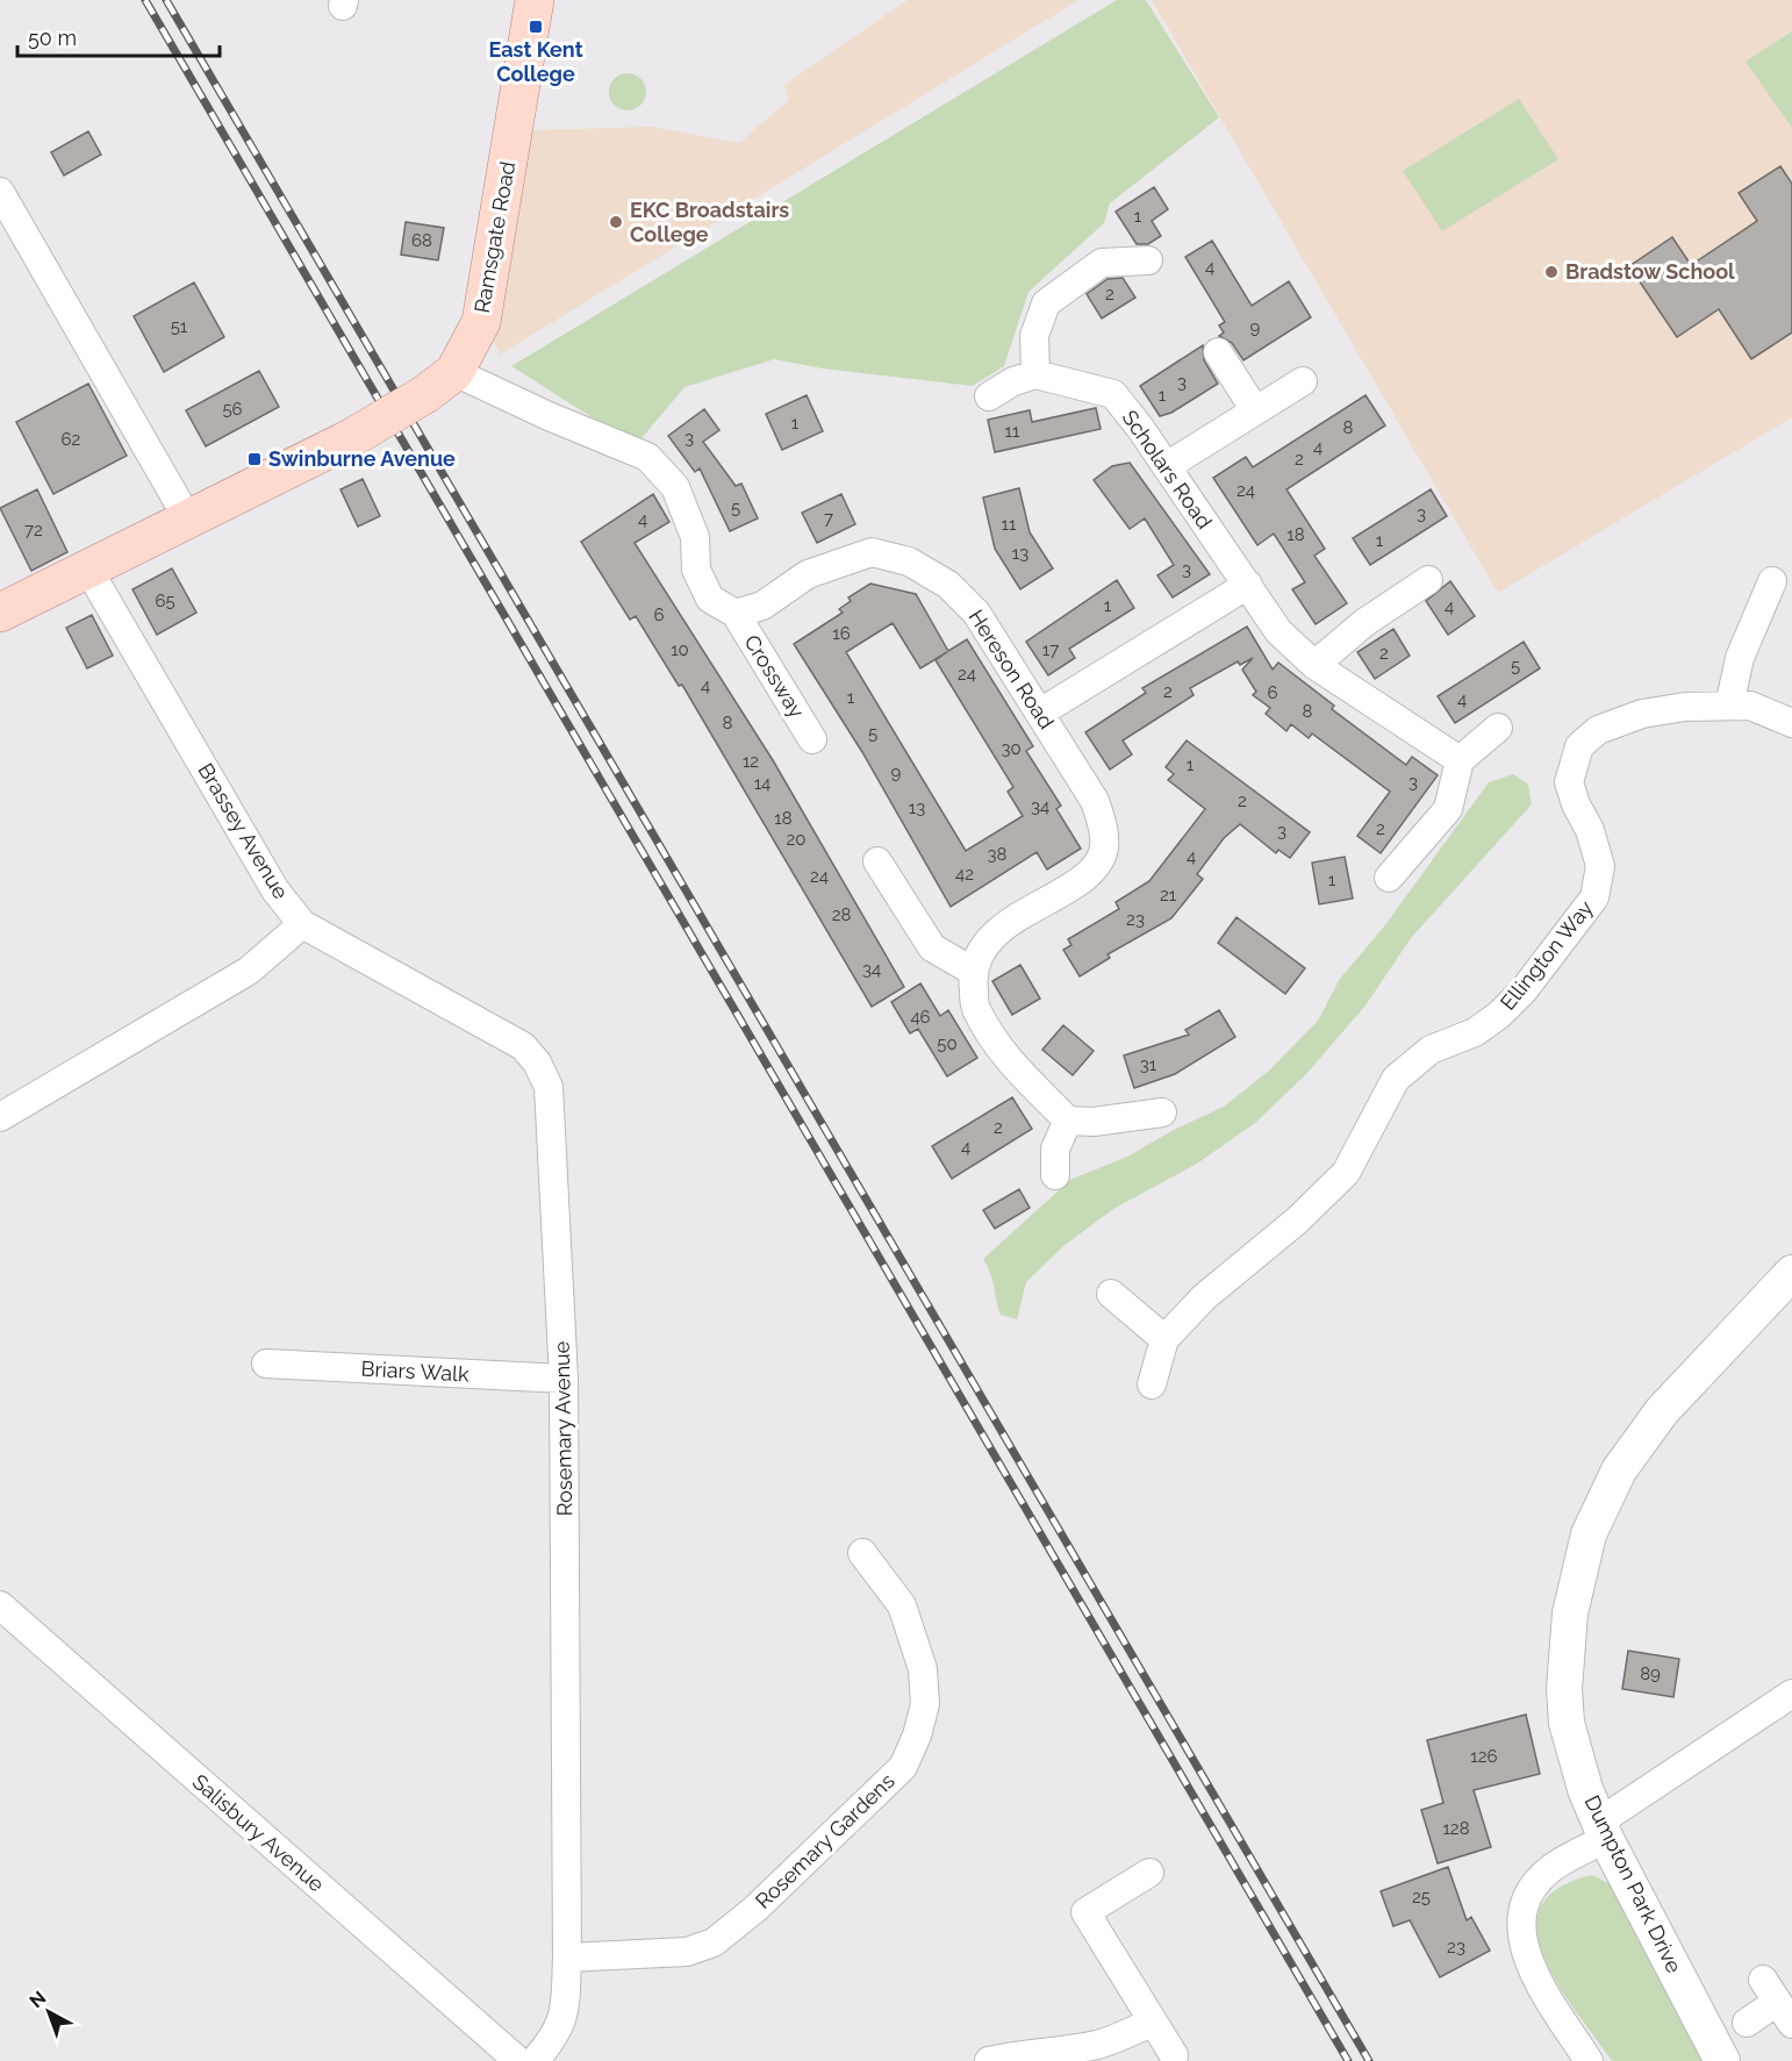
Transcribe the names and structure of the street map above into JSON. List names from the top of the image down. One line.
{"streets":{"main road":["Ramsgate Road"],"street":["Scholars Road","Hereson Road","Crossway","Brassey Avenue","Ellington Way","Briars Walk","Rosemary Avenue","Salisbury Avenue","Rosemary Gardens","Dumpton Park Drive"]},"crossings":[["Ramsgate Road","Brassey Avenue"],["Hereson Road","Crossway"],["Brassey Avenue","Rosemary Avenue"],["Briars Walk","Rosemary Avenue"],["Rosemary Avenue","Rosemary Gardens"]],"places":{"transit":["East Kent College","Swinburne Avenue"],"other":["EKC Broadstairs College","Bradstow School"]},"house_numbers":["1","68","4","2","51","9","3","1","56","1","8","11","3","62","4","2","24","5","3","7","4","11","72","18","1","13","3","65","1","4","6","16","10","17","2","5","24","4","2","6","1","4","8","8","5","30","12","1","9","3","14","2","34","13","18","2","3","20","38","4","42","24","1","21","28","23","34","46","50","31","2","4","89","126","128","25","23"],"scale_bar":"50 m","north":"top left"}
